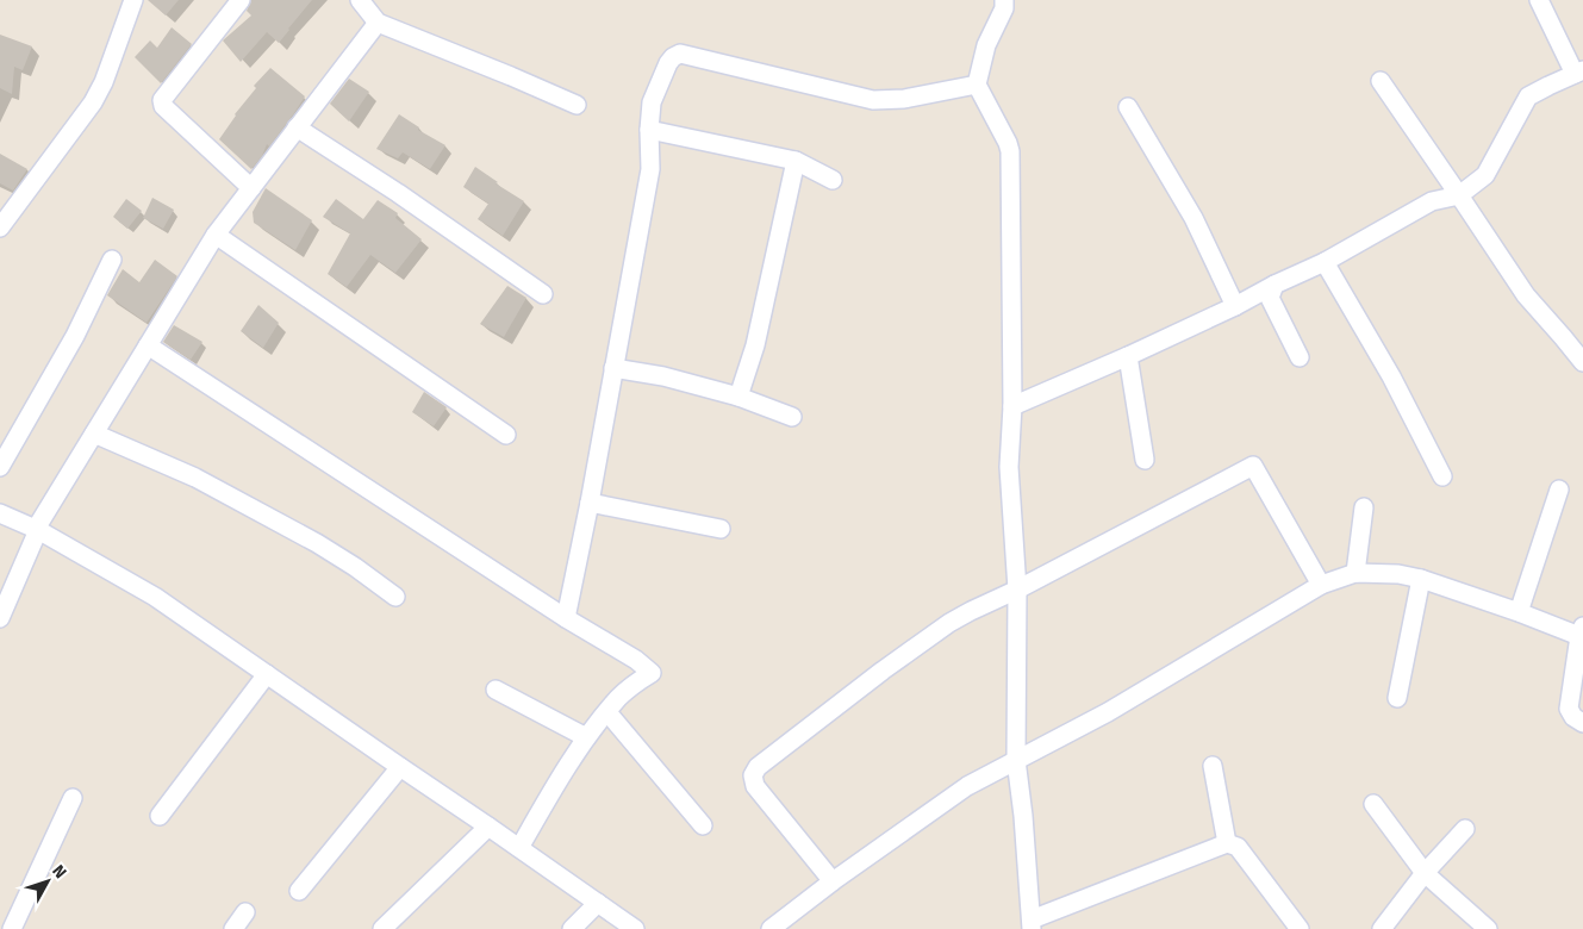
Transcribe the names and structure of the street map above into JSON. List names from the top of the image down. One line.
{"north":"top right"}
